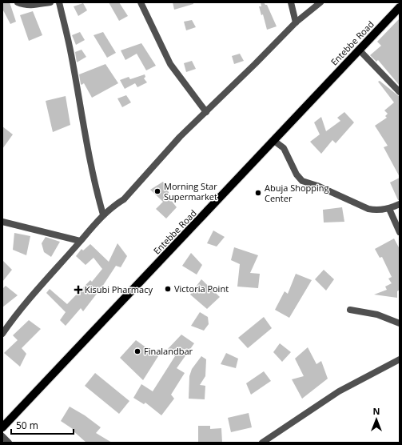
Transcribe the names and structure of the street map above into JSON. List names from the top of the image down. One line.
{"streets":{"main road":["Entebbe Road"]},"places":{"other":["Morning Star Supermarket","Abuja Shopping Center","Victoria Point","Finalandbar"],"health":["Kisubi Pharmacy"]},"scale_bar":"50 m","north":"top"}
